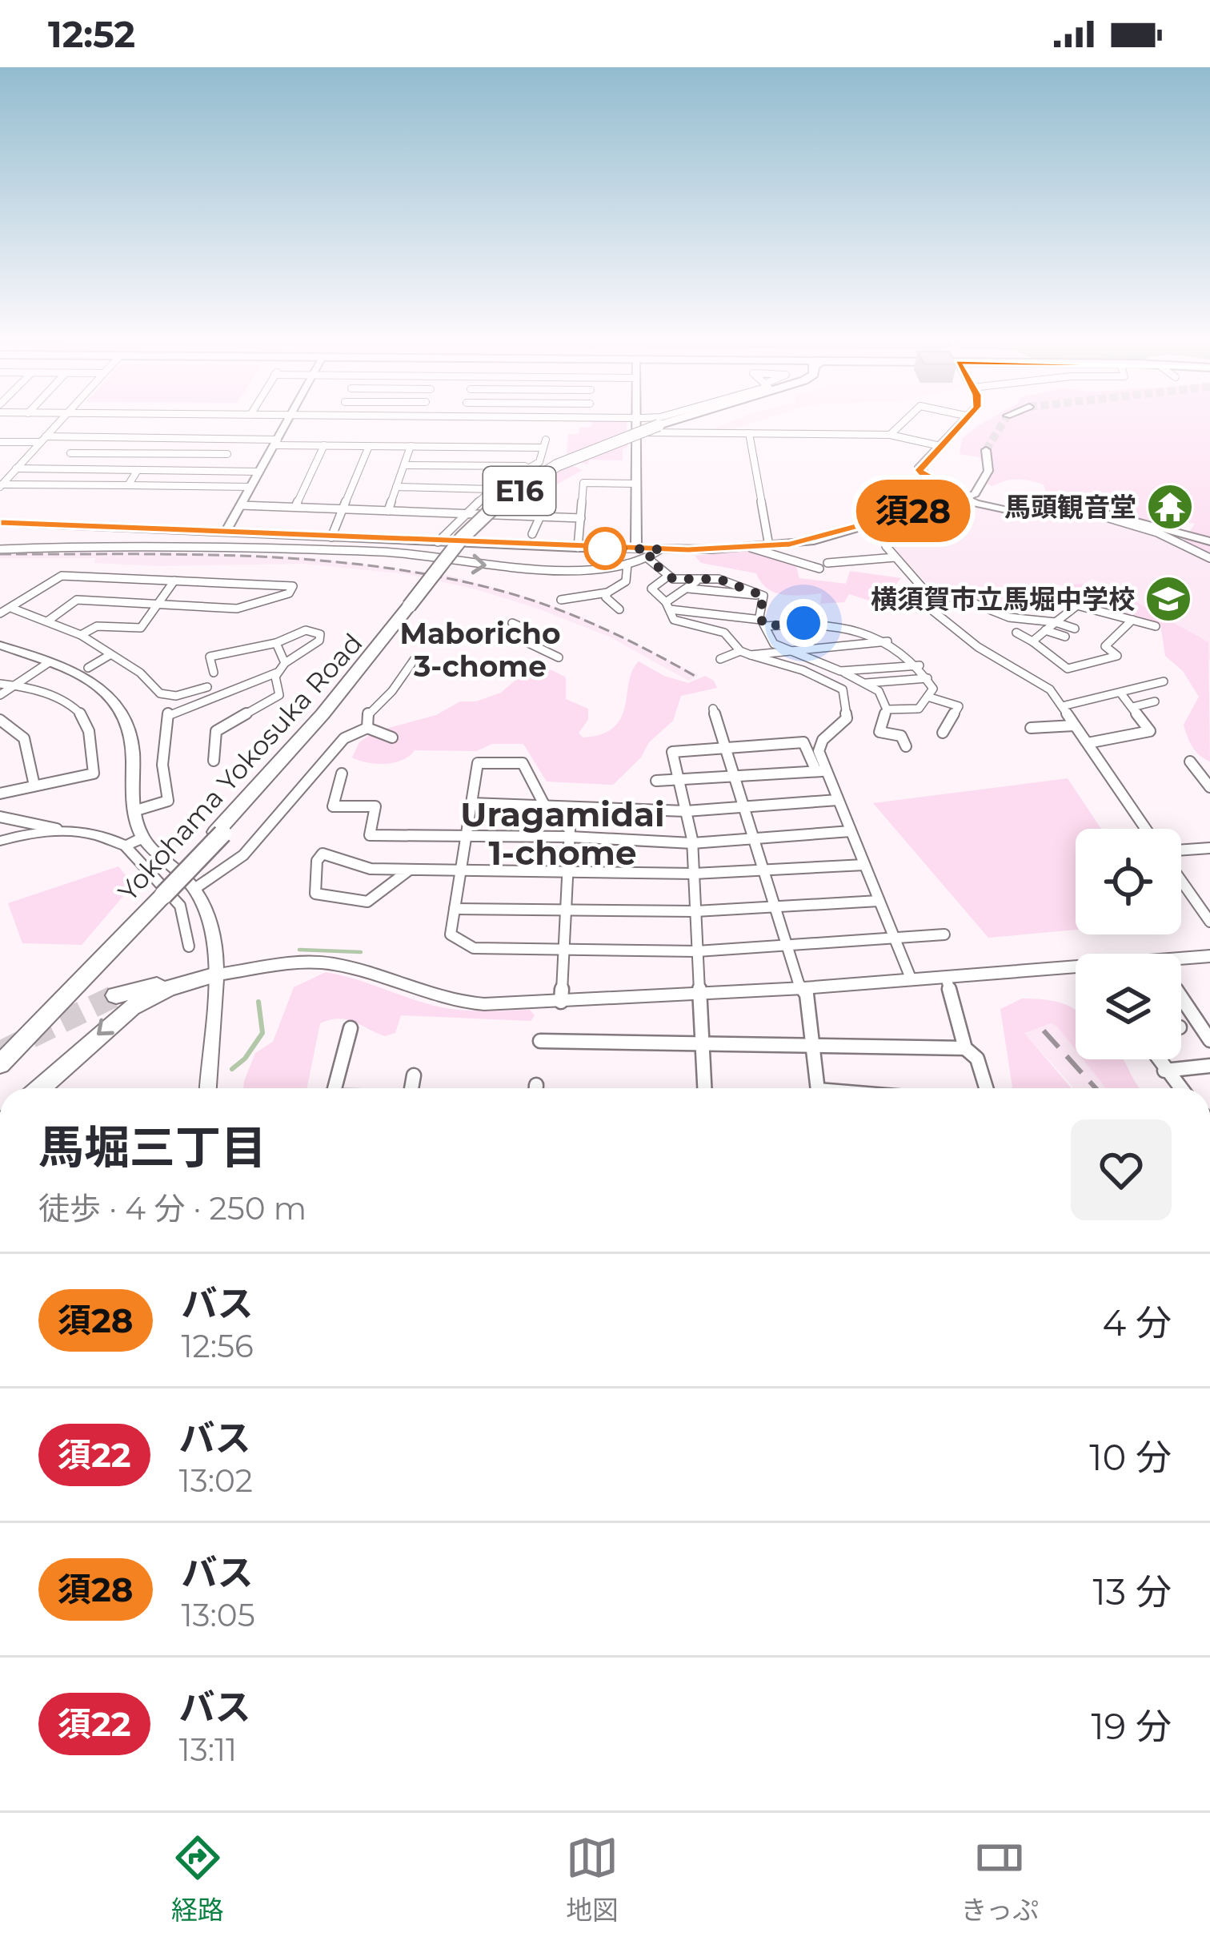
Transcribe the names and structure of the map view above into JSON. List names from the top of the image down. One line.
{"streets":{"highway":["E16","Yokohama Yokosuka Road"]},"districts":["Maboricho 3-chome","Uragamidai 1-chome"],"places":{"temple":["馬頭観音堂"],"school or university":["横須賀市立馬堀中学校"]},"lines":["bus line 須28"],"page":{"status":"12:52","on_map":"須28","heading":["馬堀三丁目","徒歩 · 4 分 · 250 m"],"list":[{"mark":"須28","name":"バス","note":"12:56","value":"4 分"},{"mark":"須22","name":"バス","note":"13:02","value":"10 分"},{"mark":"須28","name":"バス","note":"13:05","value":"13 分"},{"mark":"須22","name":"バス","note":"13:11","value":"19 分"}],"tabs":["経路","地図","きっぷ"]}}
